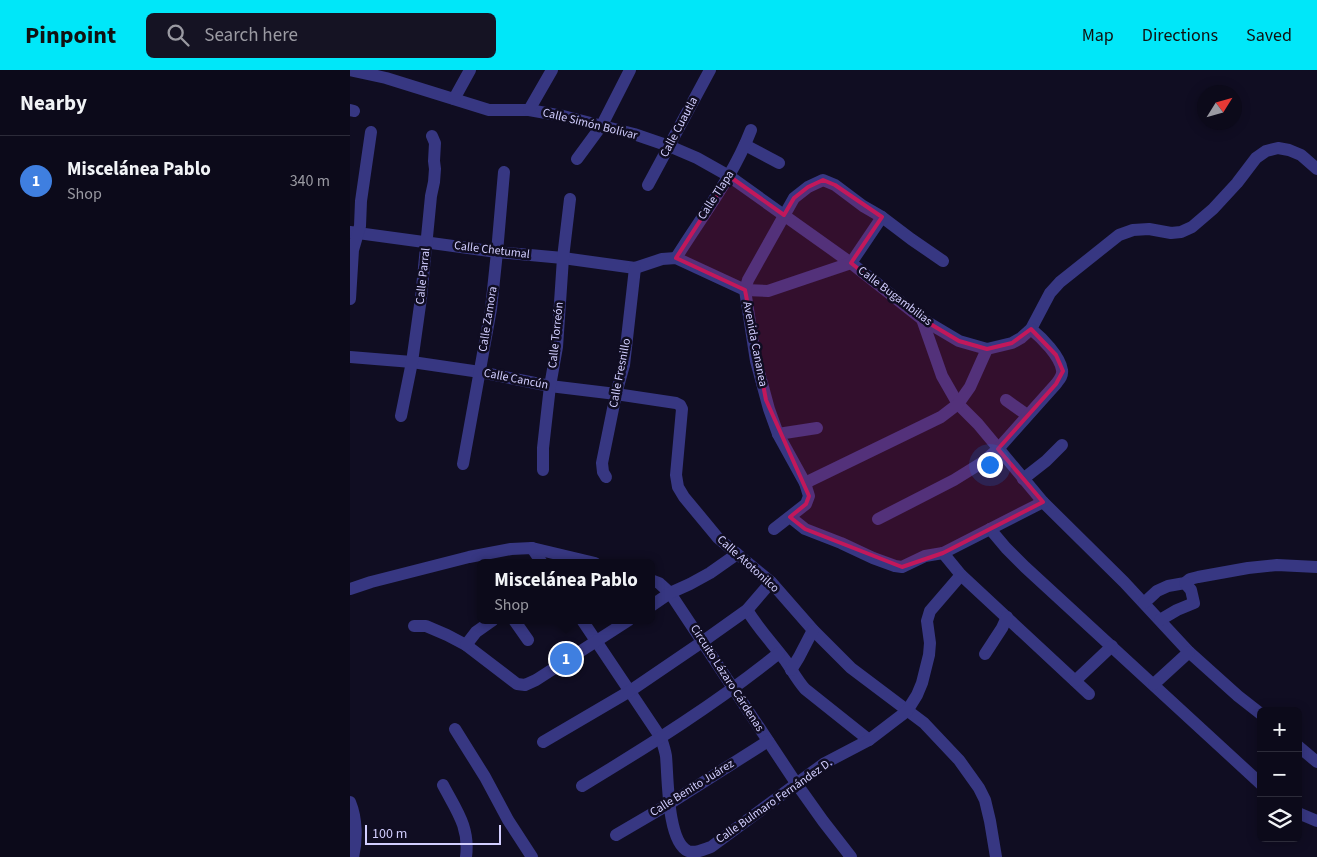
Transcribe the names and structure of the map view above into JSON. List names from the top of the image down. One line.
{"streets":{"street":["Calle Simón Bolívar","Calle Cuautla","Calle Tlapa","Calle Chetumal","Calle Parral","Calle Bugambilias","Calle Zamora","Calle Torreón","Avenida Cananea","Calle Fresnillo","Calle Cancún","Calle Atotonilco","Circuito Lázaro Cárdenas","Calle Benito Juárez","Calle Bulmaro Fernández D."]},"crossings":[["Calle Simón Bolívar","Calle Cuautla"],["Calle Simón Bolívar","Calle Tlapa"],["Calle Simón Bolívar","Calle Bugambilias"],["Calle Simón Bolívar","Avenida Cananea"],["Calle Chetumal","Calle Parral"],["Calle Chetumal","Calle Zamora"],["Calle Chetumal","Calle Torreón"],["Calle Chetumal","Calle Fresnillo"],["Calle Parral","Calle Cancún"],["Calle Bugambilias","Avenida Cananea"],["Calle Zamora","Calle Cancún"],["Calle Torreón","Calle Cancún"],["Calle Fresnillo","Calle Cancún"],["Calle Cancún","Calle Atotonilco"],["Calle Atotonilco","Calle Bulmaro Fernández D."],["Circuito Lázaro Cárdenas","Calle Benito Juárez"],["Circuito Lázaro Cárdenas","Calle Bulmaro Fernández D."],["Calle Benito Juárez","Calle Bulmaro Fernández D."]],"scale_bar":"100 m","north":"top right","page":{"header":"Pinpoint","search":"Search here","nav":["Map","Directions","Saved"],"heading":"Nearby","list":[{"mark":"1","name":"Miscelánea Pablo","note":"Shop","value":"340 m"}],"popup":["Miscelánea Pablo","Shop"],"pins":"1","map_buttons":["+","−"],"scale":"100 m"}}
